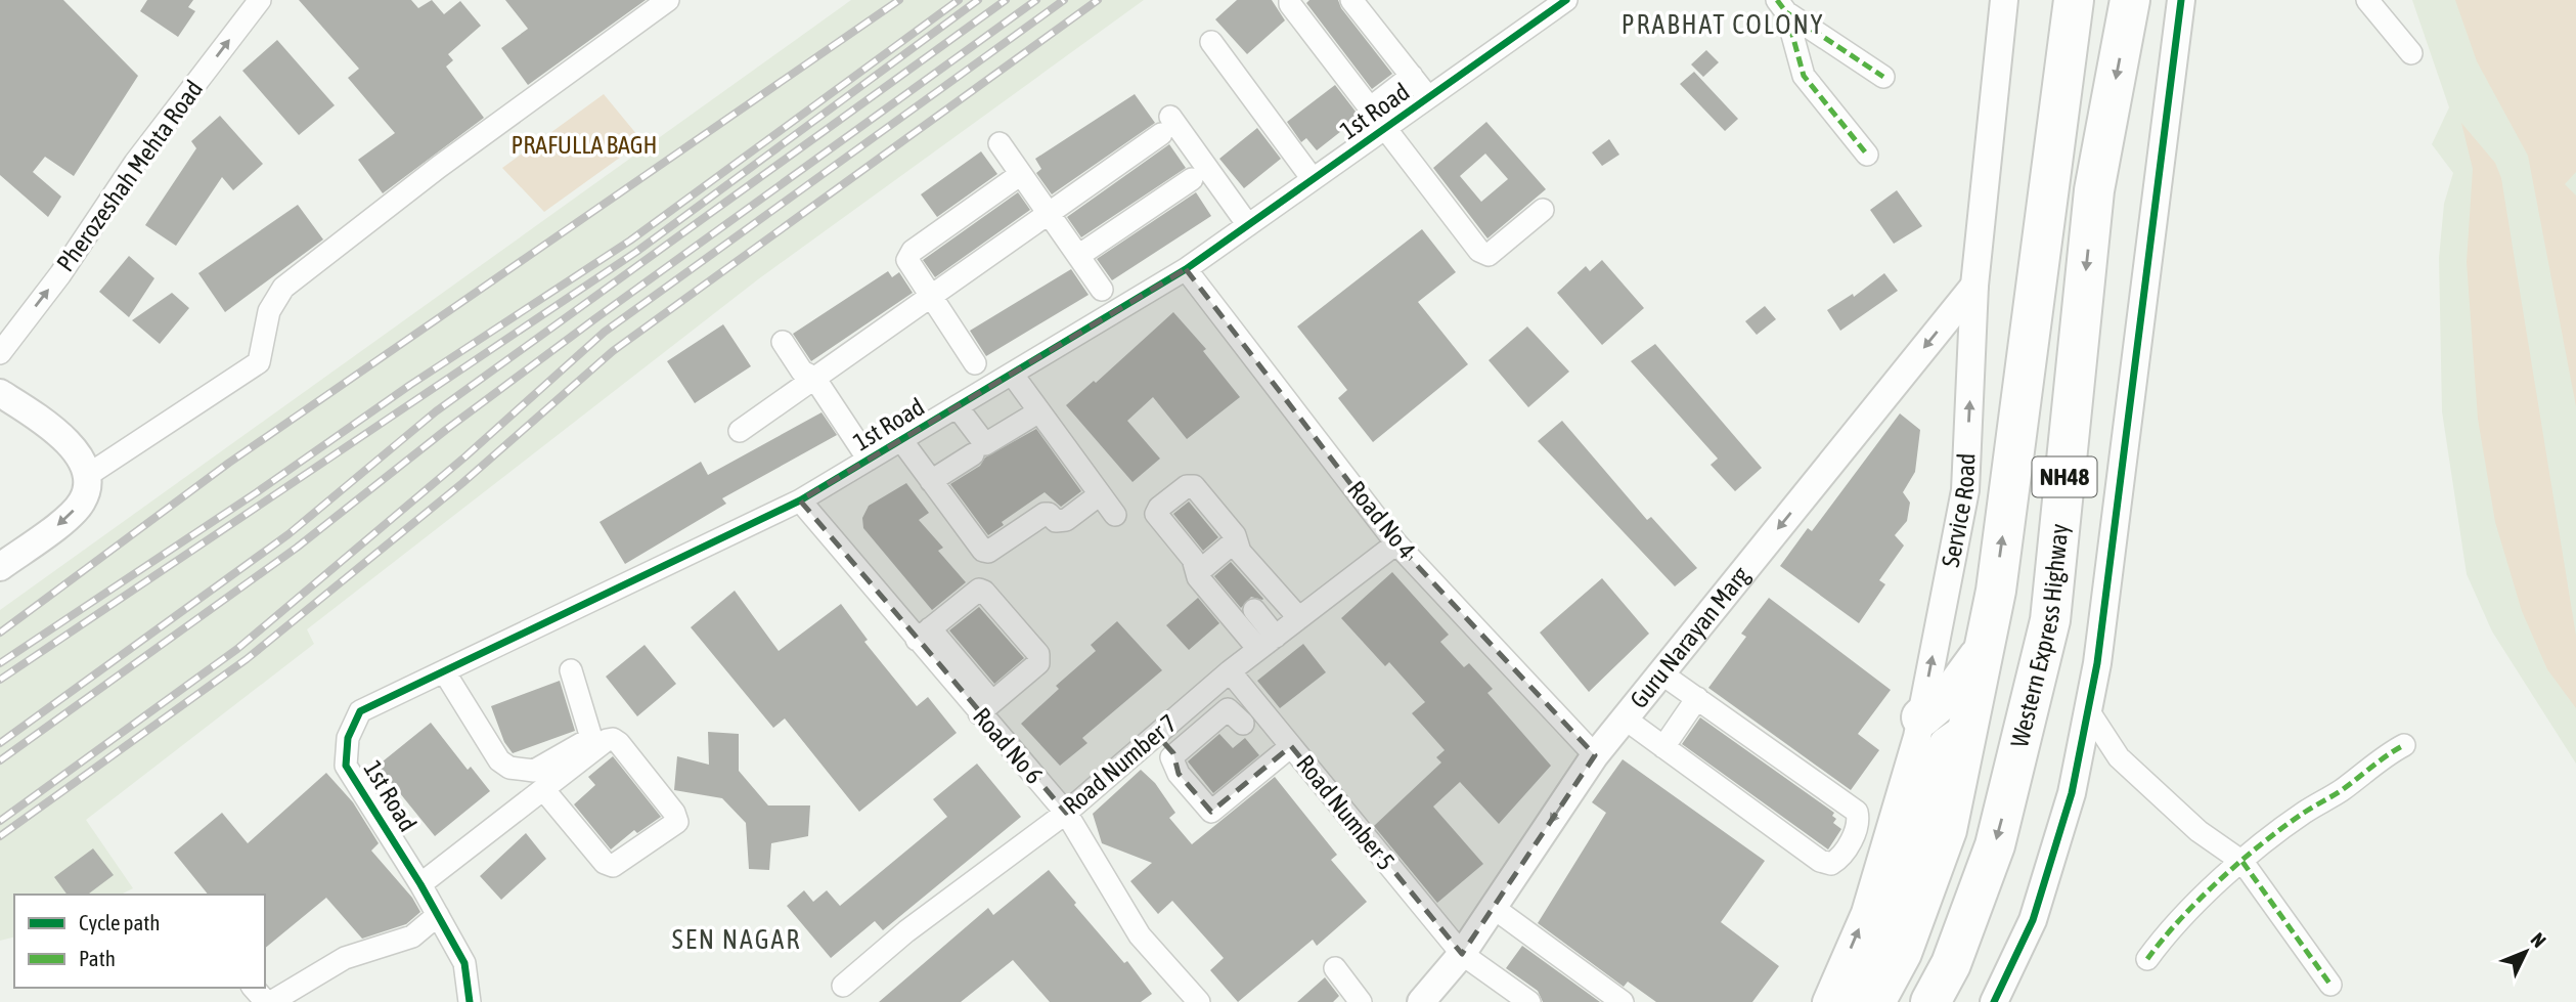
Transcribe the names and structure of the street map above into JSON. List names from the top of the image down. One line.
{"streets":{"highway":["NH48","Western Express Highway"],"street":["1st Road","Pherozeshah Mehta Road","Service Road","Road No 4","Guru Narayan Marg","Road No 6","Road Number 7","Road Number 5"]},"crossings":[["1st Road","Road No 4"],["1st Road","Road No 6"],["Service Road","Guru Narayan Marg"],["Road No 4","Guru Narayan Marg"],["Road No 4","Road Number 7"],["Guru Narayan Marg","Road Number 5"],["Road No 6","Road Number 7"],["Road Number 7","Road Number 5"]],"one_way":["Guru Narayan Marg"],"districts":["PRABHAT COLONY","SEN NAGAR"],"parks":["PRAFULLA BAGH"],"legend":["Cycle path","Path"],"north":"top right"}
